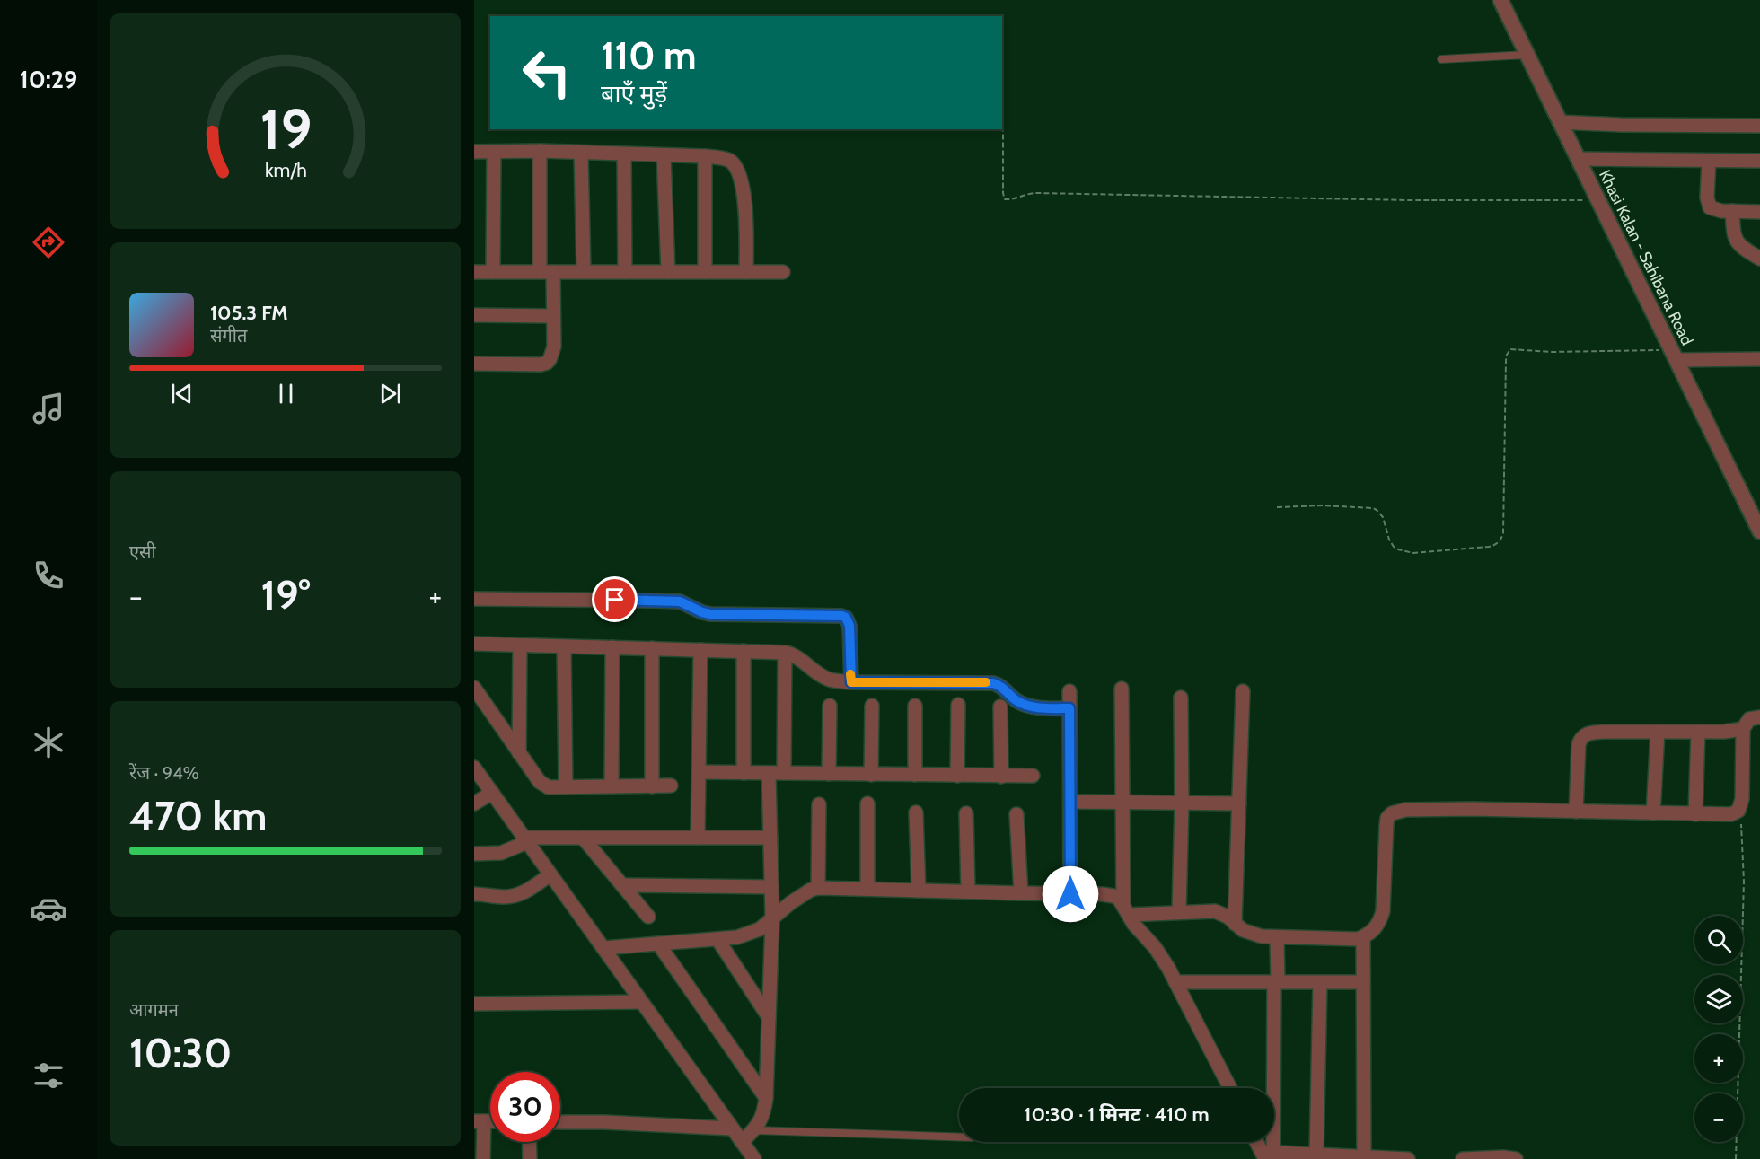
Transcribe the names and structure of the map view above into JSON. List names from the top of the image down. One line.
{"streets":{"street":["Khasi Kalan - Sahibana Road"]},"page":{"tabs":"10:29","turn":["110 m","बाएँ मुड़ें"],"song":["105.3 FM","संगीत"],"tile":["एसी",["रेंज · 94%","470 km"],["आगमन","10:30"]],"heat":["−","19°","+"],"map_buttons":["+","−"],"limit":"30","trip":"10:30 · 1 मिनट · 410 m","gauge":["19","km/h"]}}
